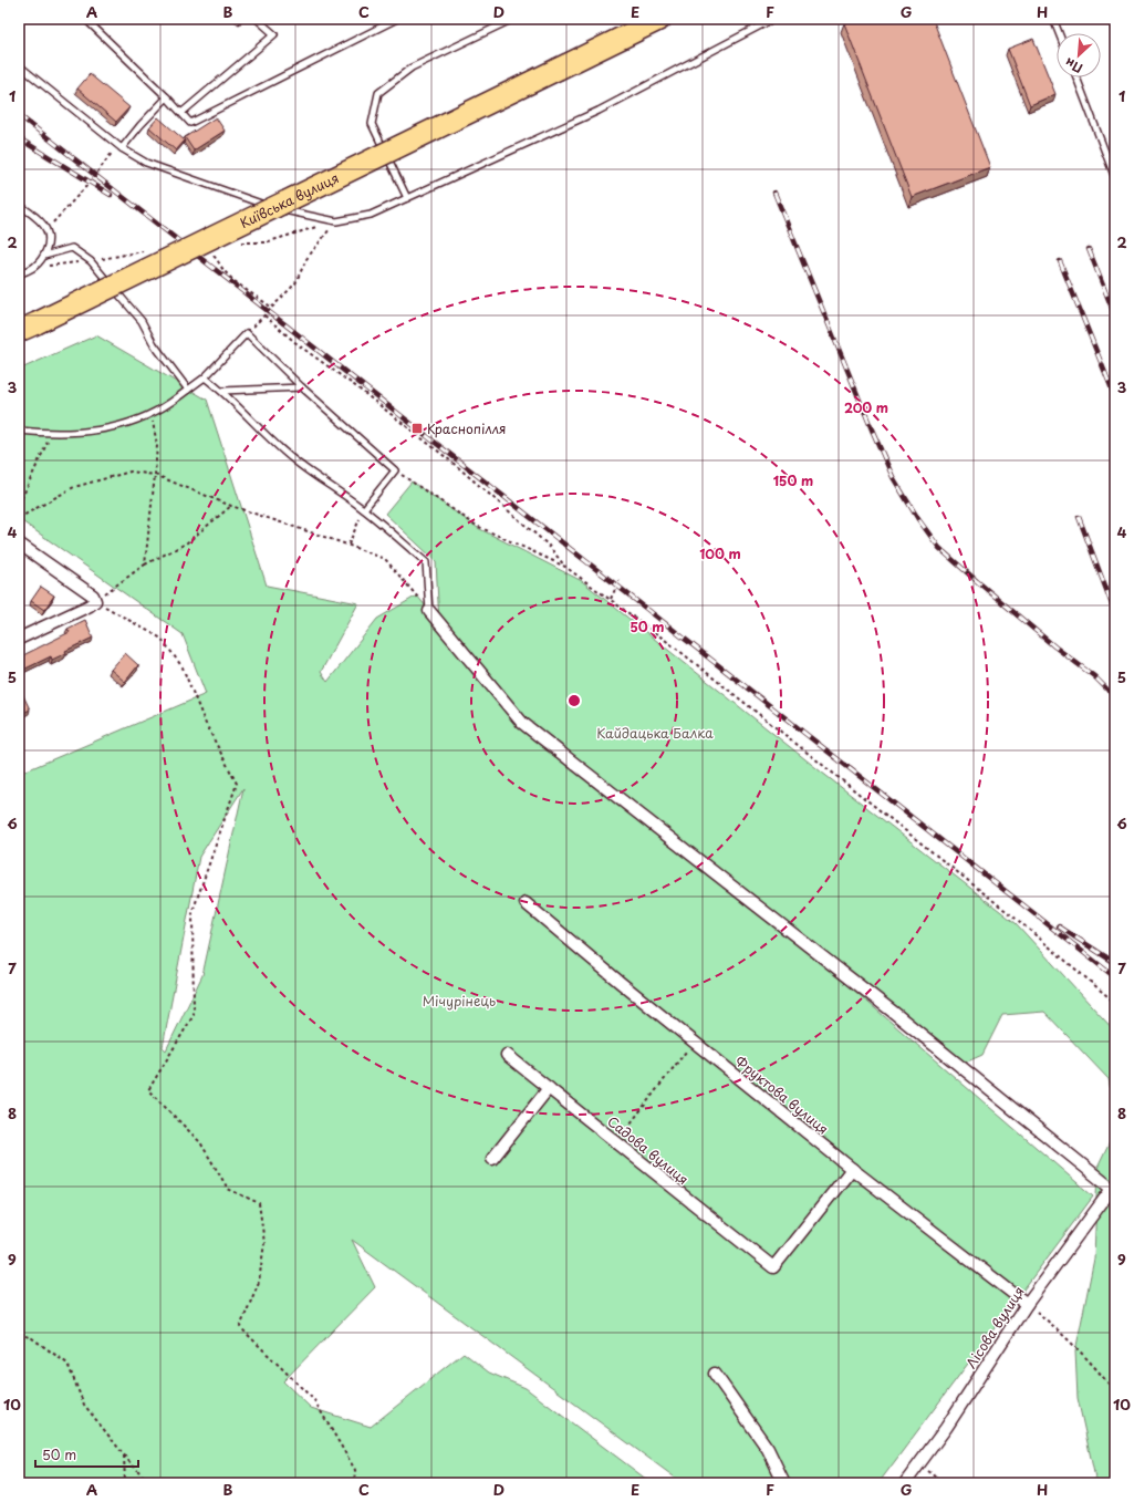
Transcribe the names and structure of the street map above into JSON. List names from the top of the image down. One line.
{"streets":{"highway":["Київська вулиця"],"street":["Фруктова вулиця","Садова вулиця","Лісова вулиця"]},"crossings":[["Фруктова вулиця","Садова вулиця"],["Фруктова вулиця","Лісова вулиця"]],"parks":["Кайдацька Балка","Мічурінець"],"places":{"transit":["Краснопілля"]},"scale_bar":"50 m","north":"bottom left","grid":{"columns":["A","B","C","D","E","F","G","H"],"rows":["1","2","3","4","5","6","7","8","9","10"]},"rings":["200 m","150 m","100 m","50 m"]}
